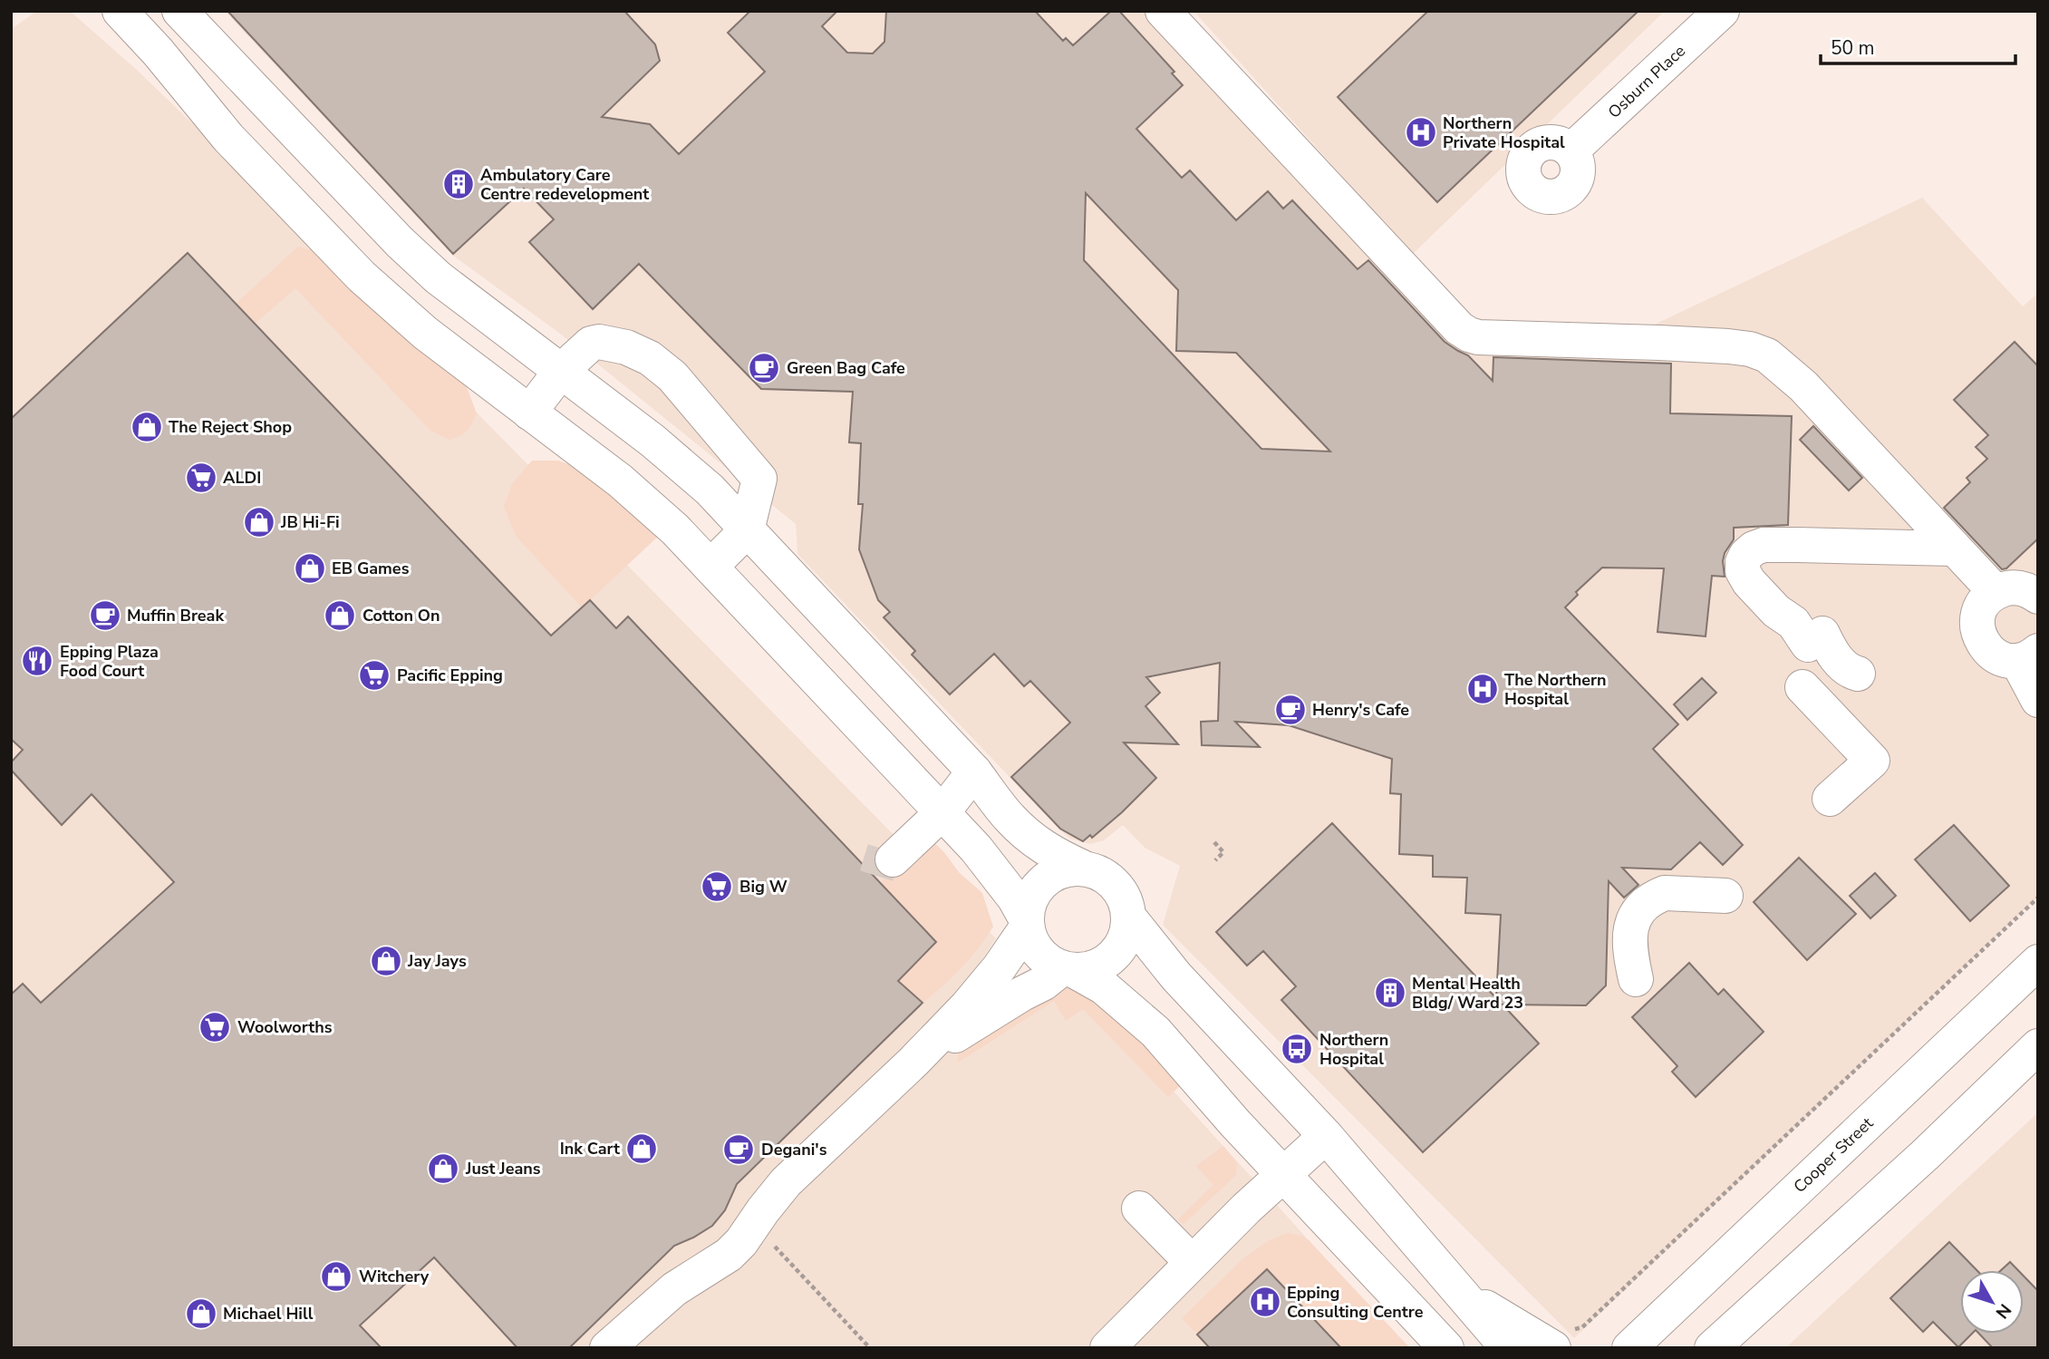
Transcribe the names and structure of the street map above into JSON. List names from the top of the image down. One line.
{"streets":{"street":["Osburn Place","Cooper Street"]},"places":{"hospital":["Northern Private Hospital","The Northern Hospital","Epping Consulting Centre"],"building":["Ambulatory Care Centre redevelopment","Mental Health Bldg/ Ward 23"],"cafe":["Green Bag Cafe","Muffin Break","Henry's Cafe","Degani's"],"shop":["The Reject Shop","JB Hi-Fi","EB Games","Cotton On","Jay Jays","Ink Cart","Just Jeans","Witchery","Michael Hill"],"supermarket":["ALDI","Pacific Epping","Big W","Woolworths"],"restaurant":["Epping Plaza Food Court"],"bus stop":["Northern Hospital"]},"scale_bar":"50 m","north":"bottom right"}
